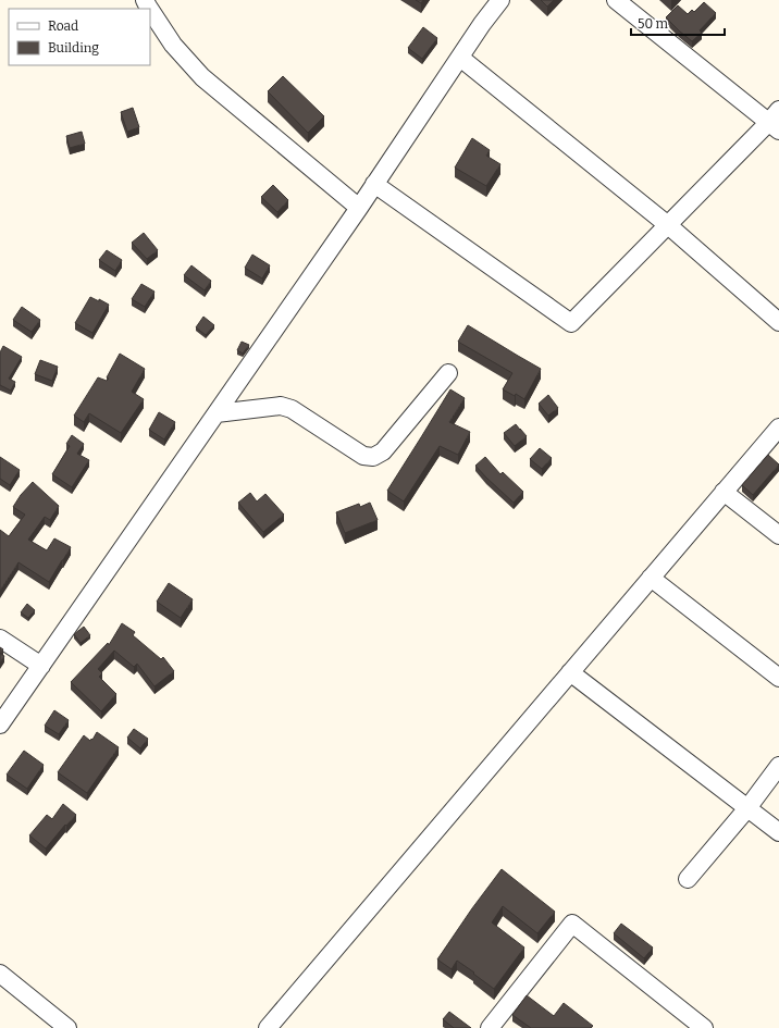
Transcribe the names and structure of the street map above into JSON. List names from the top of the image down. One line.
{"legend":["Road","Building"],"scale_bar":"50 m"}
